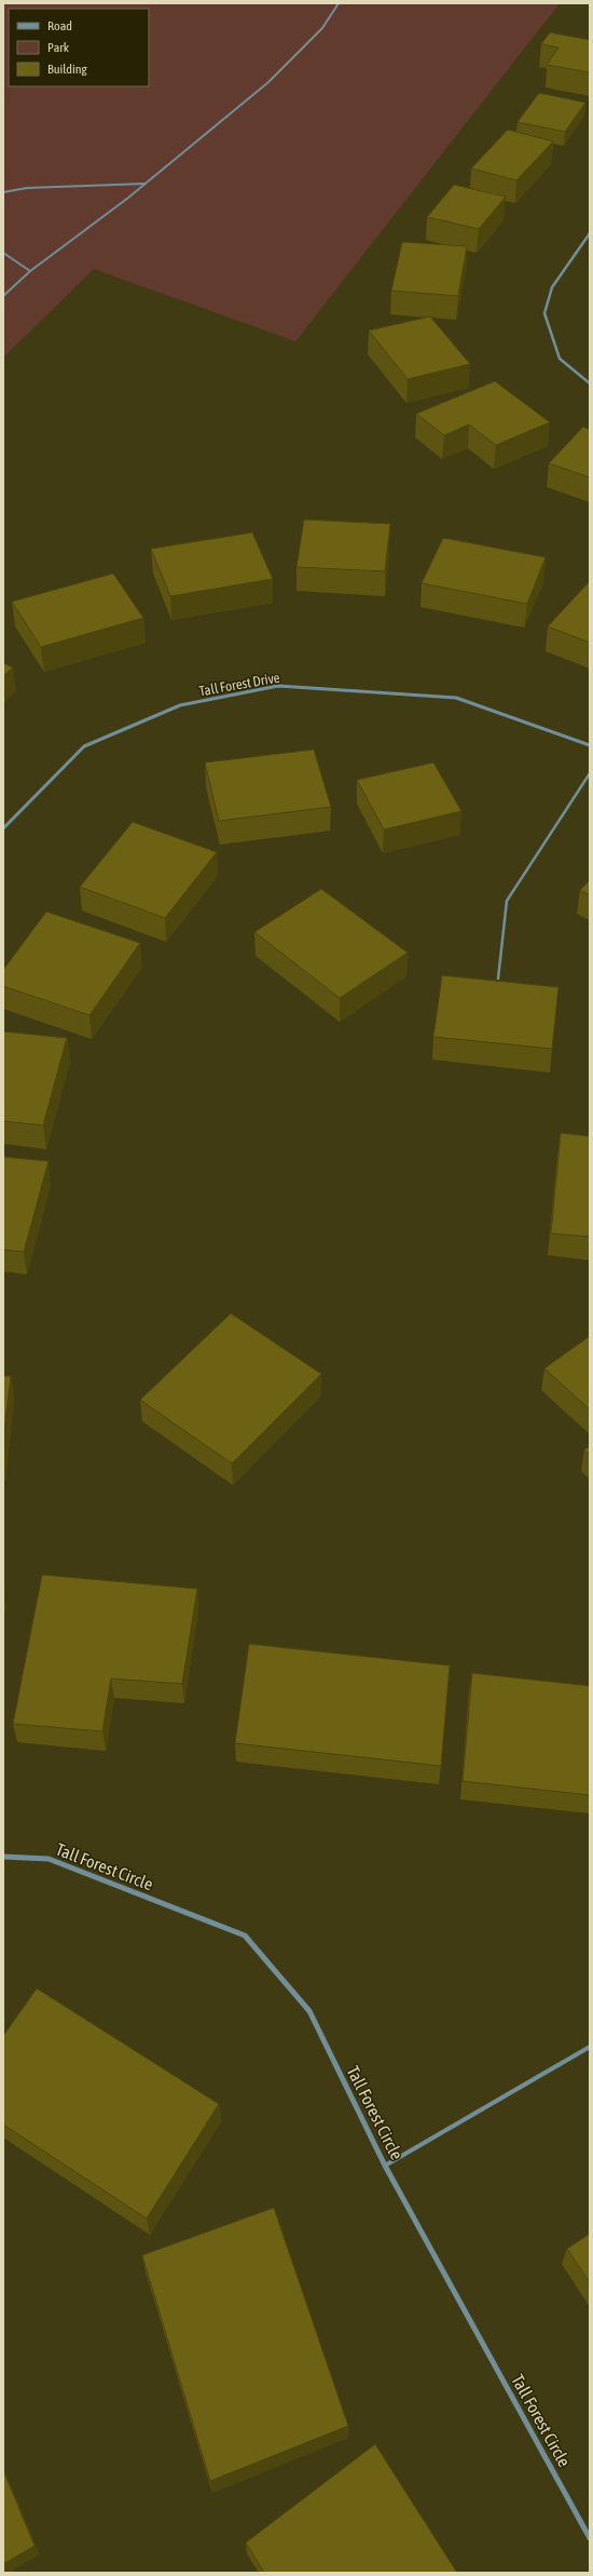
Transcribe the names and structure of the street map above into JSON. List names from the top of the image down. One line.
{"streets":{"street":["Tall Forest Drive","Tall Forest Circle"]},"legend":["Road","Park","Building"]}
